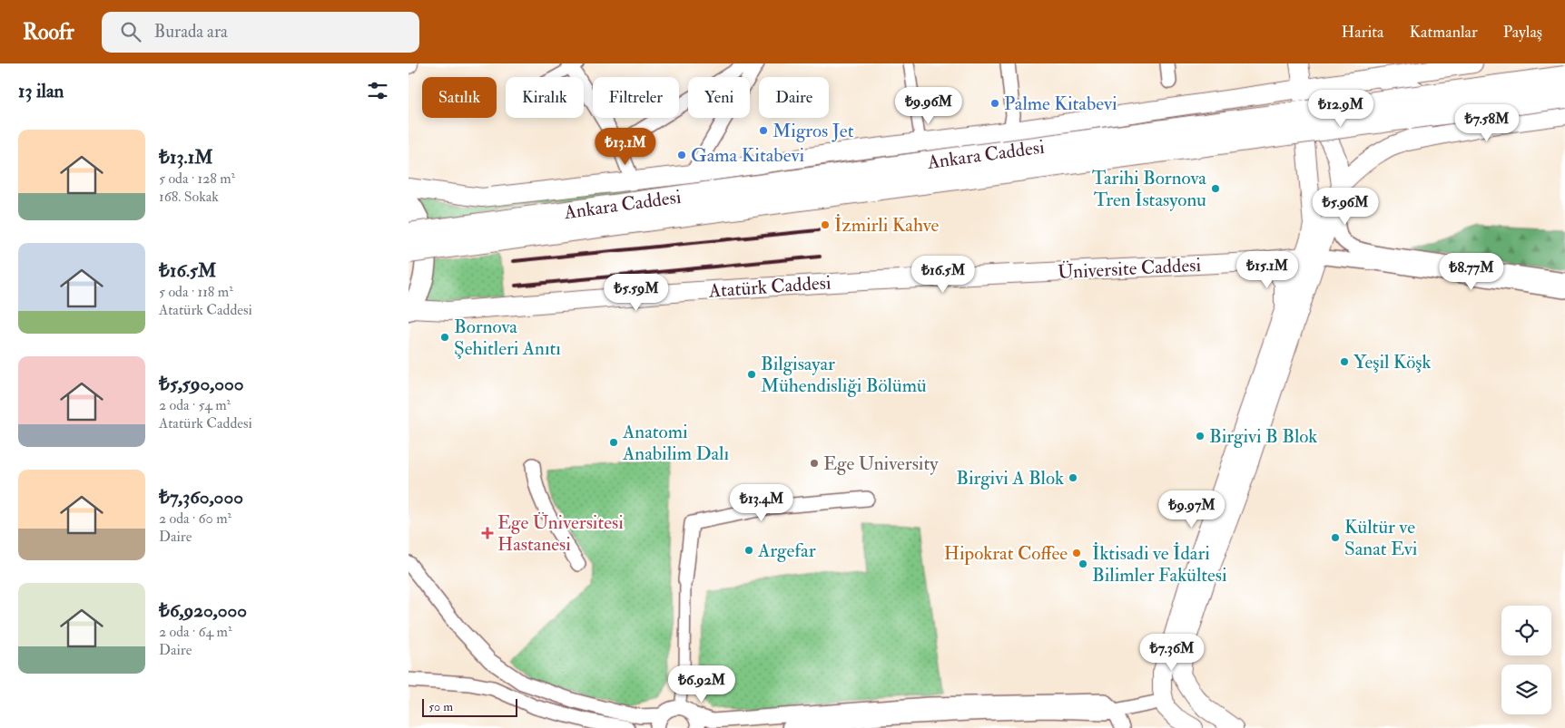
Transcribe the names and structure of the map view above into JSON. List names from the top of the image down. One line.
{"streets":{"highway":["Ankara Caddesi"],"main road":["Üniversite Caddesi","Atatürk Caddesi"]},"crossings":[["Üniversite Caddesi","Atatürk Caddesi"]],"places":{"other":["Palme Kitabevi","Migros Jet","Gama Kitabevi","Tarihi Bornova Tren İstasyonu","İzmirli Kahve","Bornova Şehitleri Anıtı","Yeşil Köşk","Bilgisayar Mühendisliği Bölümü","Birgivi B Blok","Anatomi Anabilim Dalı","Ege University","Birgivi A Blok","Kültür ve Sanat Evi","Argefar","Hipokrat Coffee","İktisadi ve İdari Bilimler Fakültesi"],"health":["Ege Üniversitesi Hastanesi"]},"scale_bar":"50 m","page":{"header":"Roofr","search":"Burada ara","nav":["Harita","Katmanlar","Paylaş"],"heading":"13 ilan","chip":["Satılık","Kiralık","Filtreler","Yeni","Daire"],"price":["₺9.96M","₺12.9M","₺7.58M","₺13.1M","₺5.96M","₺15.1M","₺8.77M","₺16.5M","₺5.59M","₺13.4M","₺9.97M","₺7.36M","₺6.92M"],"list":[{"name":"₺13.1M","note":"5 oda · 128 m² · 168. Sokak"},{"name":"₺16.5M","note":"5 oda · 118 m² · Atatürk Caddesi"},{"name":"₺5,590,000","note":"2 oda · 54 m² · Atatürk Caddesi"},{"name":"₺7,360,000","note":"2 oda · 60 m² · Daire"},{"name":"₺6,920,000","note":"2 oda · 64 m² · Daire"}],"scale":"50 m"}}
